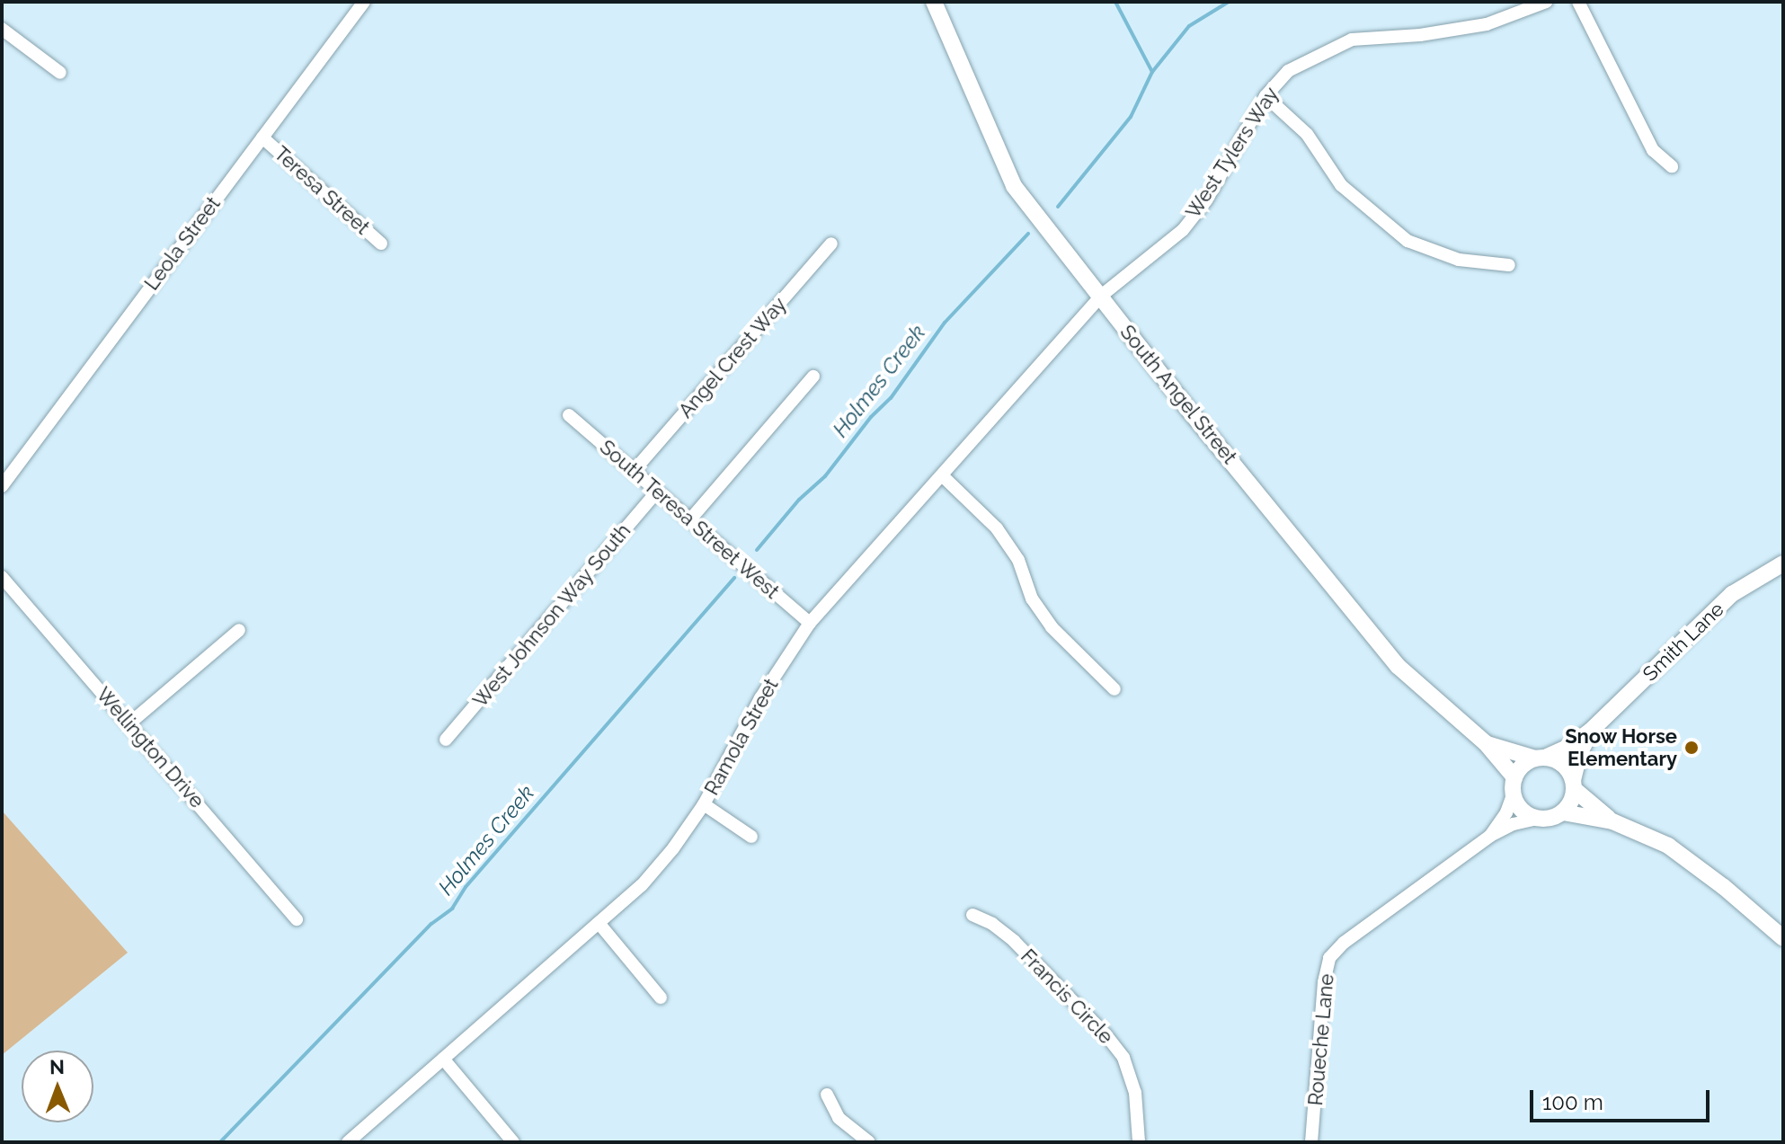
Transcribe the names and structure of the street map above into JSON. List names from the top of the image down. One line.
{"streets":{"street":["West Tylers Way","Teresa Street","Leola Street","Angel Crest Way","South Angel Street","South Teresa Street West","West Johnson Way South","Smith Lane","Ramola Street","Wellington Drive","Francis Circle","Roueche Lane"]},"crossings":[["West Tylers Way","South Angel Street"],["West Tylers Way","Ramola Street"],["Teresa Street","Leola Street"],["Angel Crest Way","South Teresa Street West"],["South Angel Street","Smith Lane"],["South Angel Street","Ramola Street"],["South Teresa Street West","West Johnson Way South"],["South Teresa Street West","Ramola Street"]],"water":["Holmes Creek"],"places":["Snow Horse Elementary"],"scale_bar":"100 m","north":"top"}
